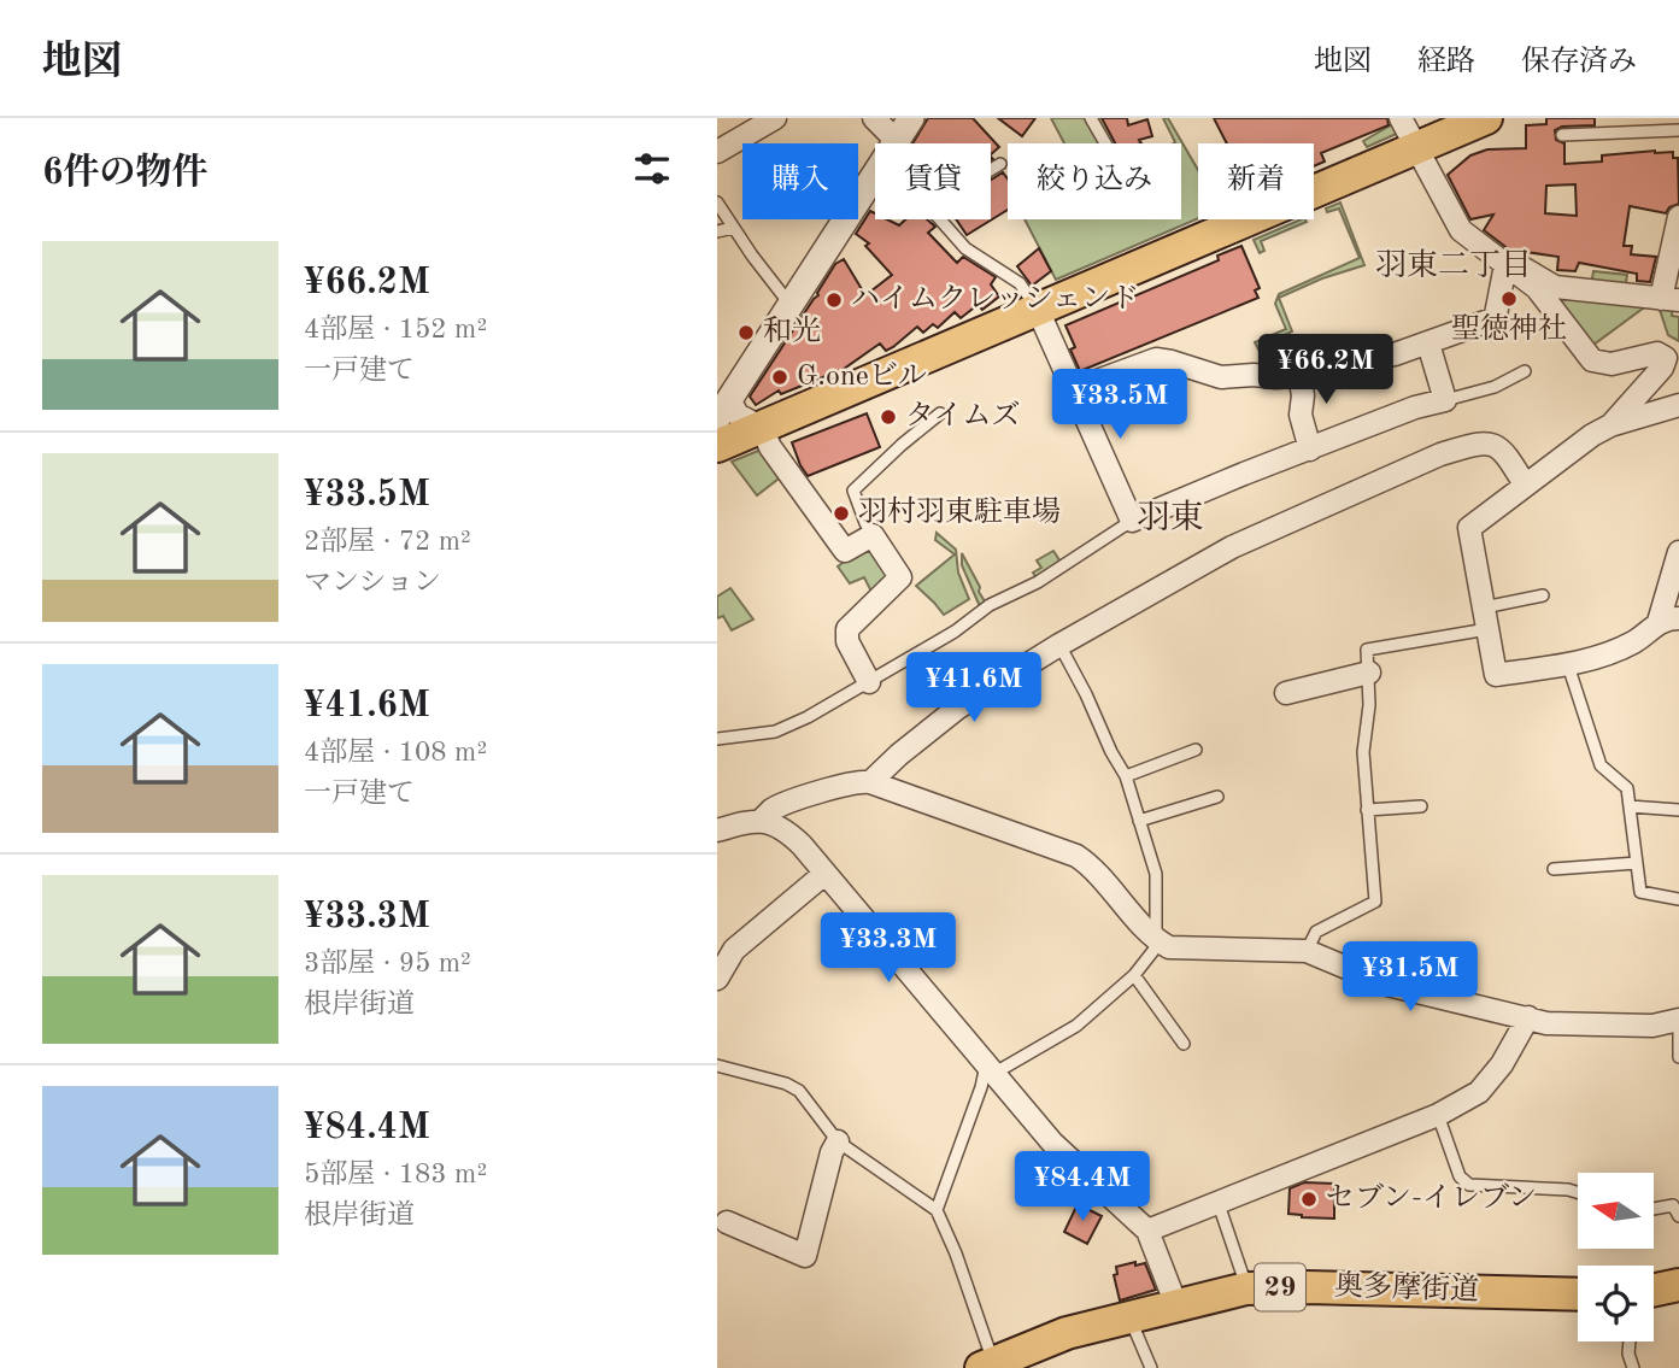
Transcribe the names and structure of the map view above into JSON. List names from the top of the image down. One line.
{"streets":{"main road":["29","奥多摩街道"]},"districts":["羽東二丁目","羽東"],"places":["聖徳神社","ハイムクレッシェンド","和光","G.oneビル","タイムズ","羽村羽東駐車場","セブン-イレブン"],"north":"left","page":{"header":"地図","nav":["地図","経路","保存済み"],"heading":"6件の物件","chip":["購入","賃貸","絞り込み","新着"],"list":[{"name":"¥66.2M","note":"4部屋 · 152 m² · 一戸建て"},{"name":"¥33.5M","note":"2部屋 · 72 m² · マンション"},{"name":"¥41.6M","note":"4部屋 · 108 m² · 一戸建て"},{"name":"¥33.3M","note":"3部屋 · 95 m² · 根岸街道"},{"name":"¥84.4M","note":"5部屋 · 183 m² · 根岸街道"}],"price":["¥66.2M","¥33.5M","¥41.6M","¥33.3M","¥31.5M","¥84.4M"]}}
